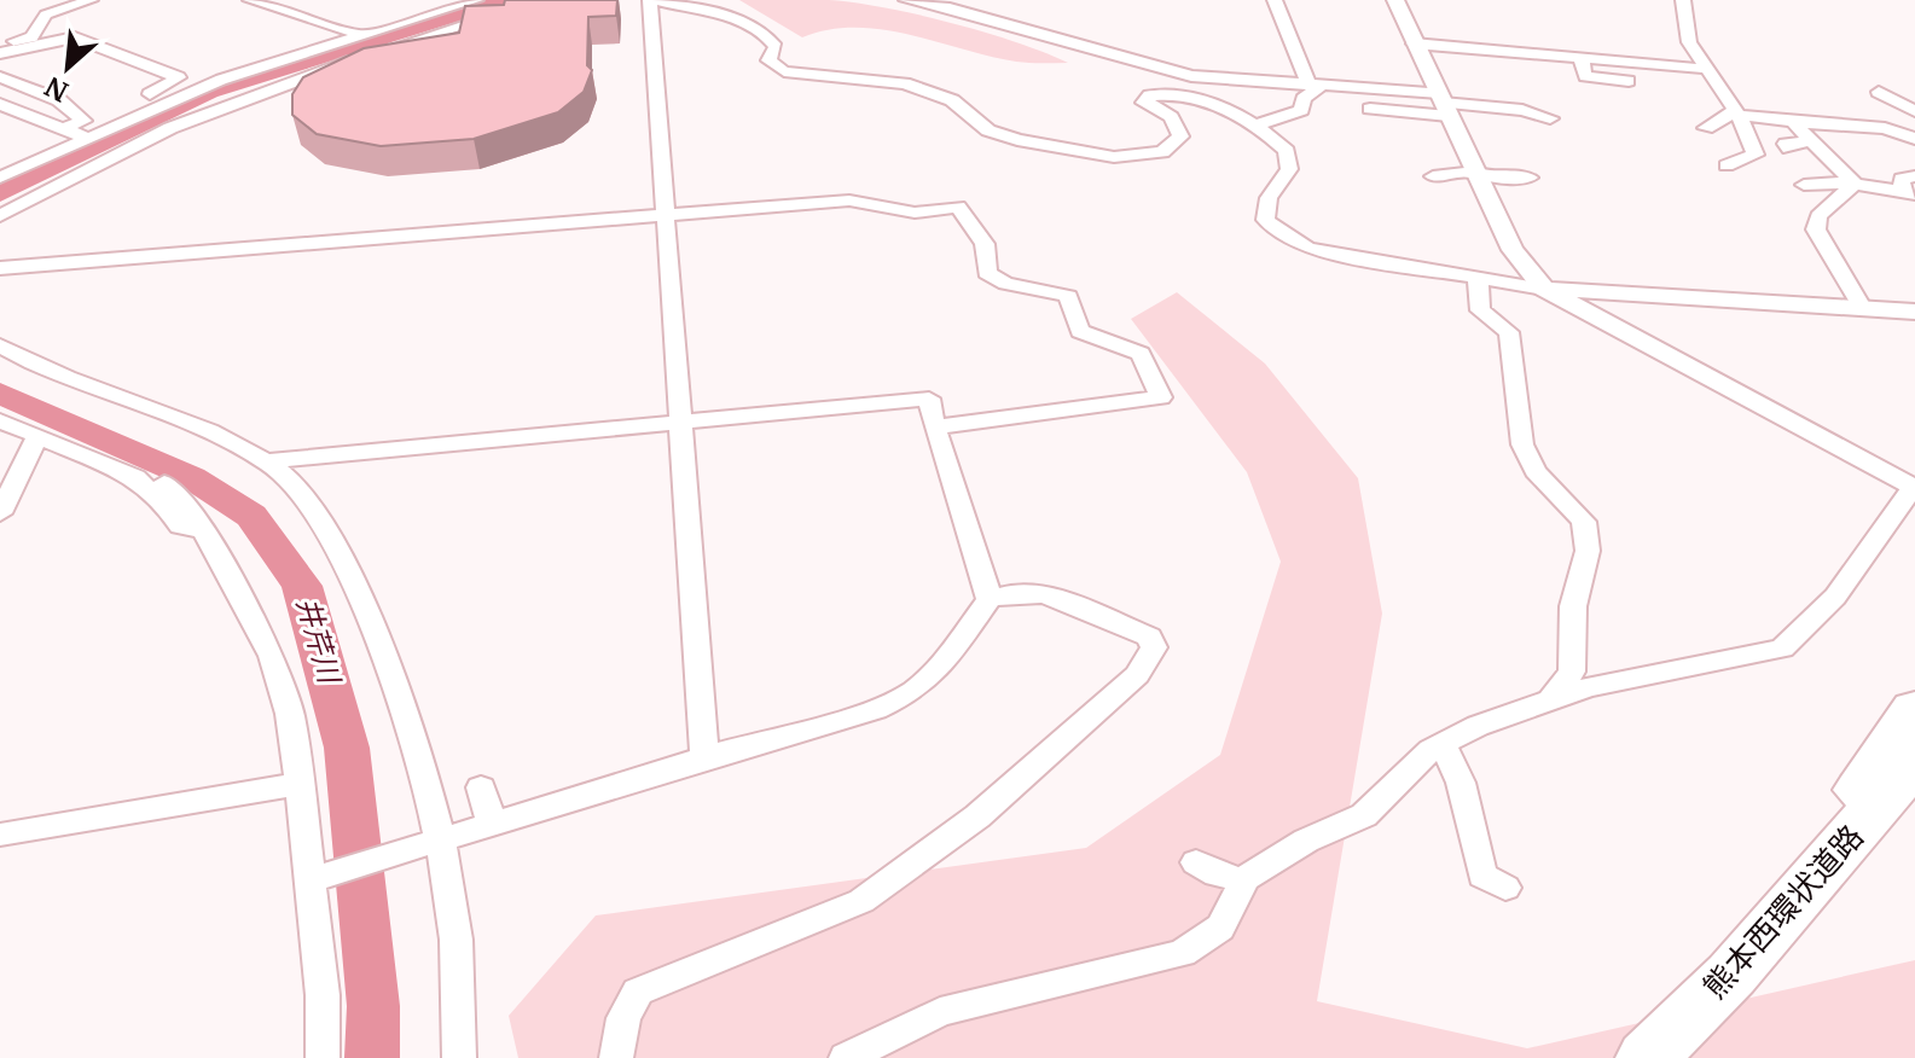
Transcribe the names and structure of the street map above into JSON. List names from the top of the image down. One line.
{"streets":{"highway":["熊本西環状道路"]},"water":["井芹川"],"north":"bottom left"}
